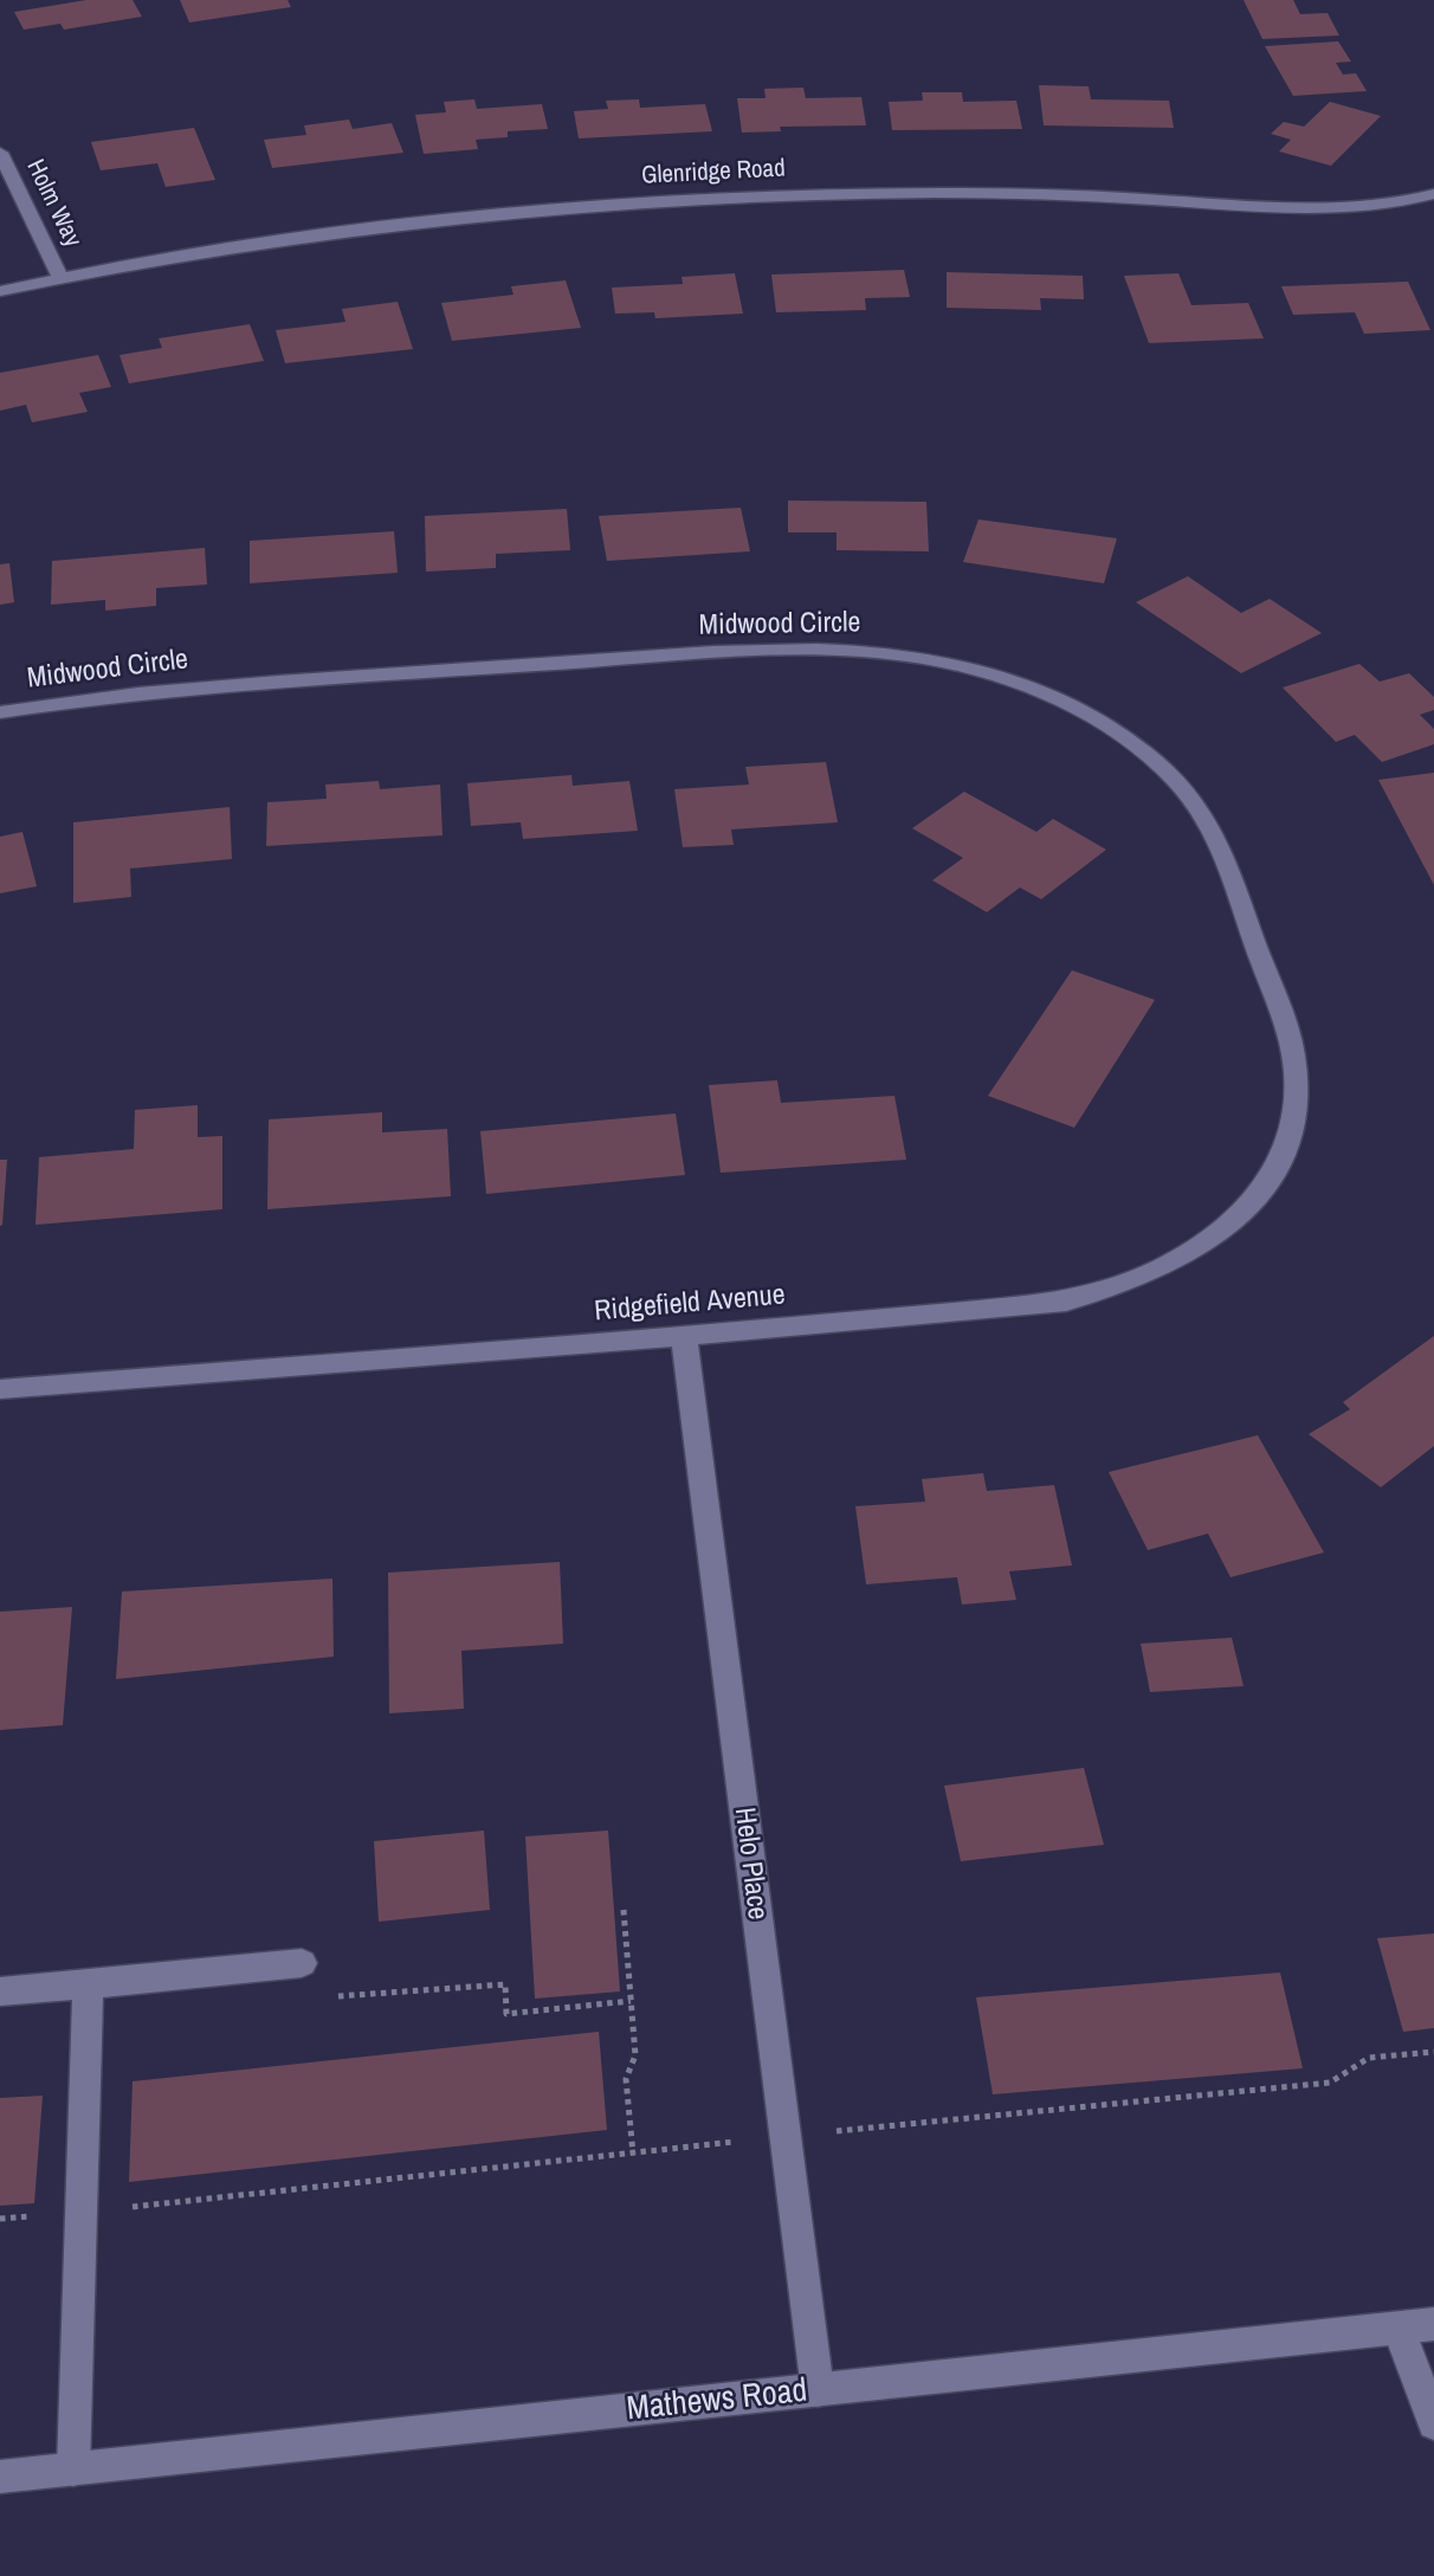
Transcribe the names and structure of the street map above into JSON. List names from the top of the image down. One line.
{"streets":{"street":["Glenridge Road","Holm Way","Midwood Circle","Ridgefield Avenue","Helo Place","Mathews Road"]},"crossings":[["Glenridge Road","Holm Way"],["Midwood Circle","Ridgefield Avenue"],["Ridgefield Avenue","Helo Place"],["Helo Place","Mathews Road"]]}
